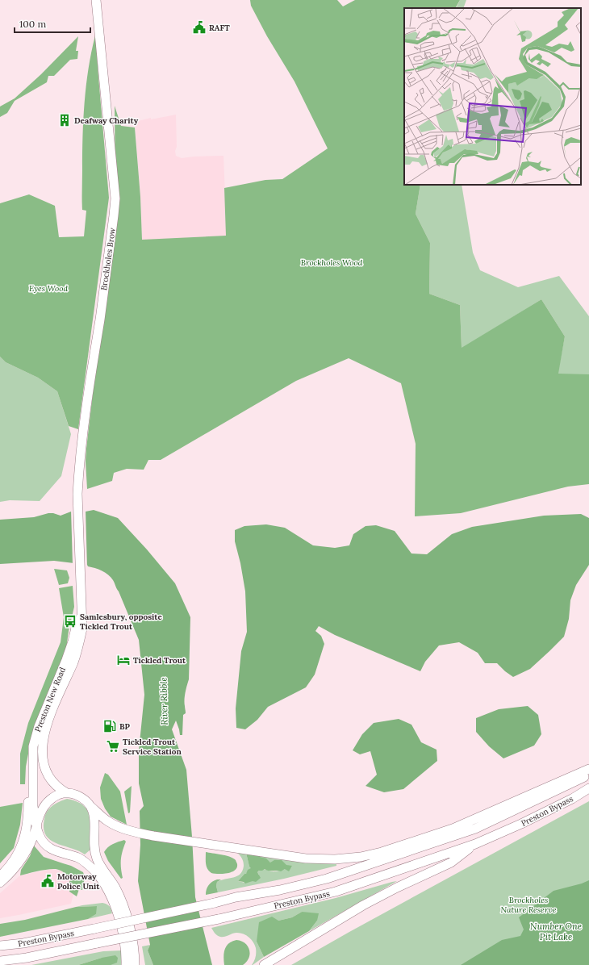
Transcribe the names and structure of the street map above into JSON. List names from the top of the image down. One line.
{"streets":{"highway":["Brockholes Brow","Preston New Road","Preston Bypass"]},"crossings":[["Brockholes Brow","Preston New Road"]],"water":["River Ribble","Number One Pit Lake"],"parks":["Brockholes Wood","Eyes Wood","Brockholes Nature Reserve"],"places":{"public building":["RAFT","Motorway Police Unit"],"building":["Deafway Charity"],"bus stop":["Samlesbury, opposite Tickled Trout"],"hotel":["Tickled Trout"],"fuel station":["BP"],"supermarket":["Tickled Trout Service Station"]},"scale_bar":"100 m"}
